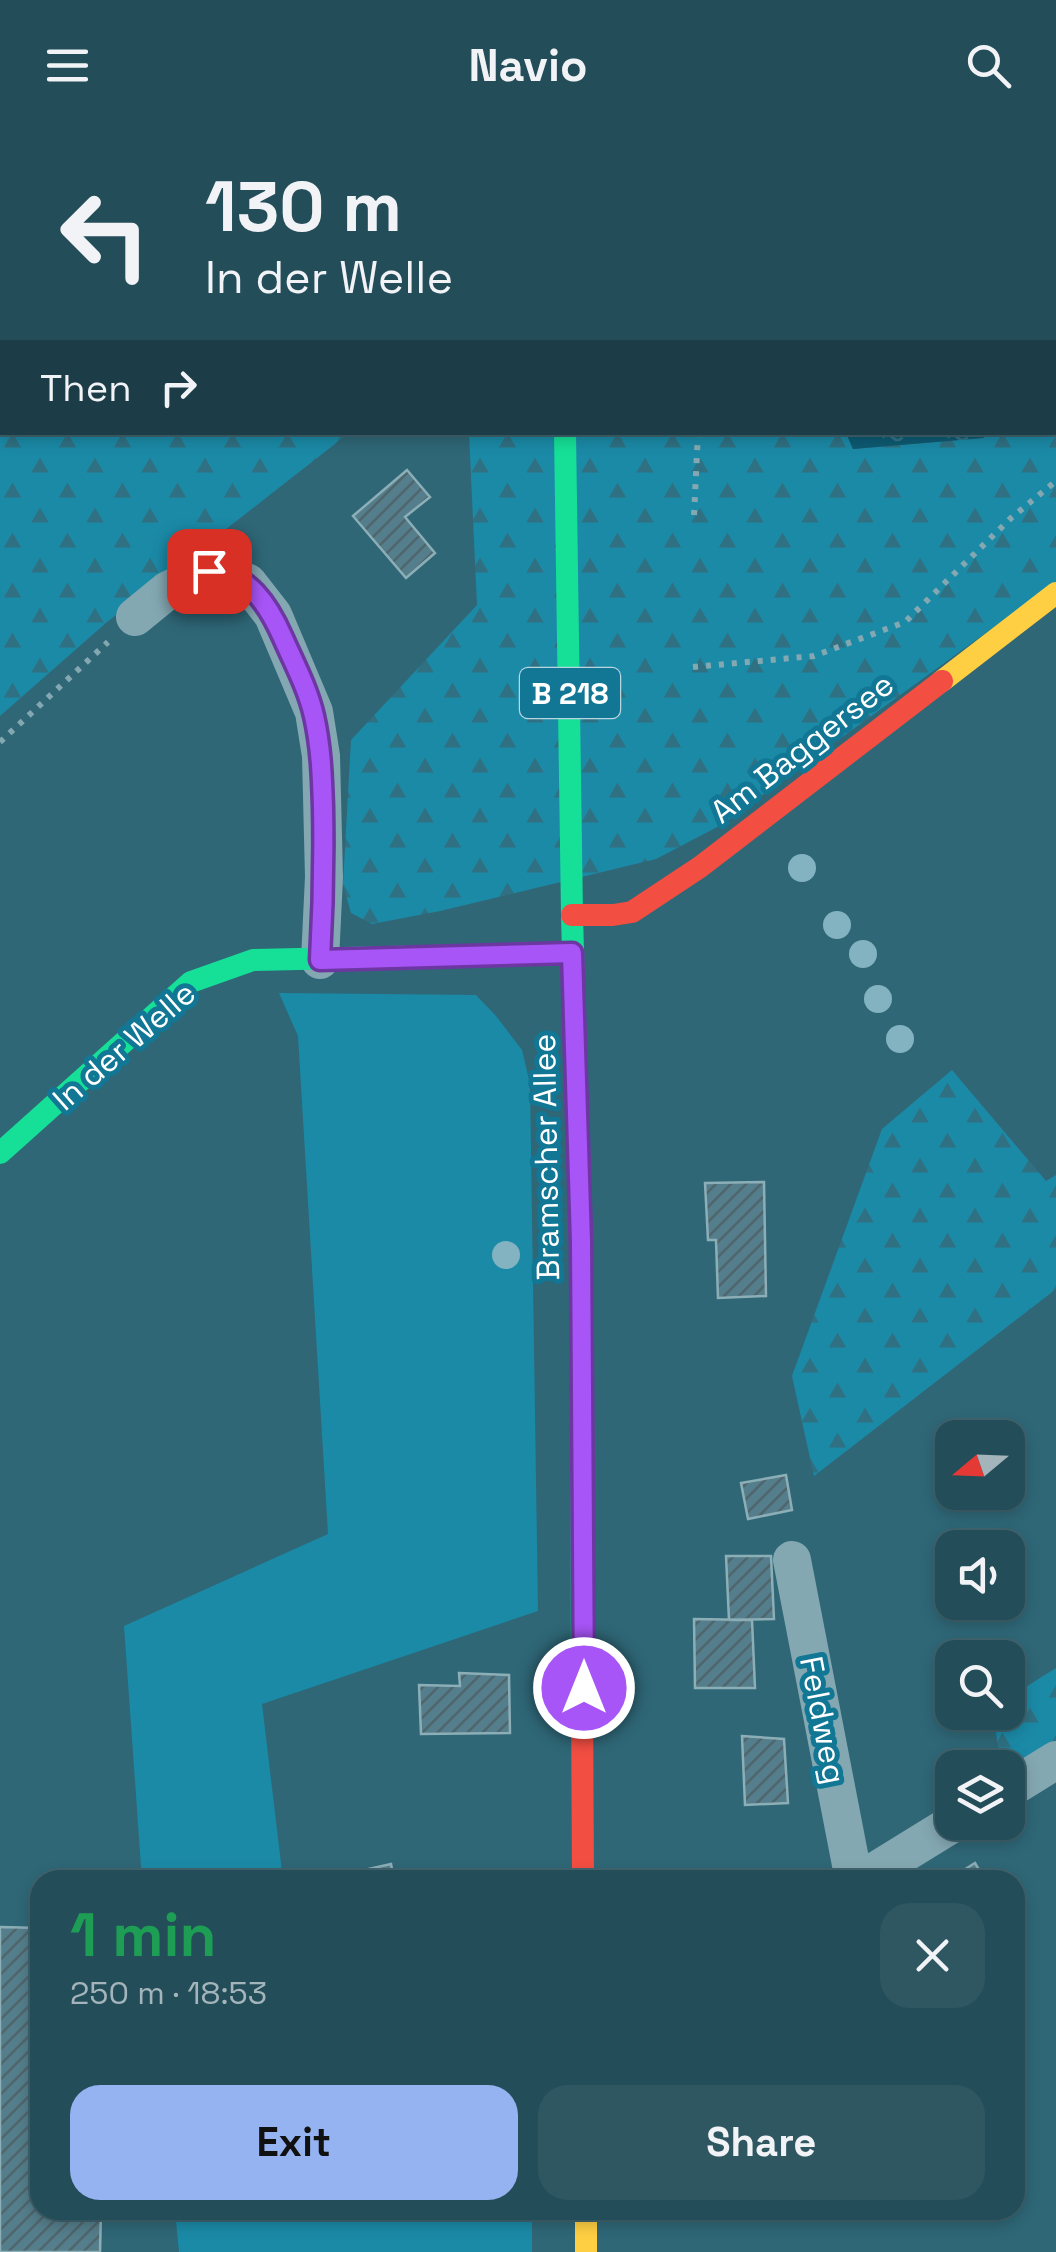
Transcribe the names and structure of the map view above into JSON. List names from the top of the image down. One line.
{"streets":{"main road":["B 218","Am Baggersee","In der Welle","Bramscher Allee"],"street":["Feldweg"]},"crossings":[["Am Baggersee","Bramscher Allee"],["In der Welle","Bramscher Allee"]],"north":"left","page":{"header":"Navio","turn":["130 m","In der Welle"],"then":"Then","heading":["1 min","250 m · 18:53"],"buttons":["Exit","Share"]}}
